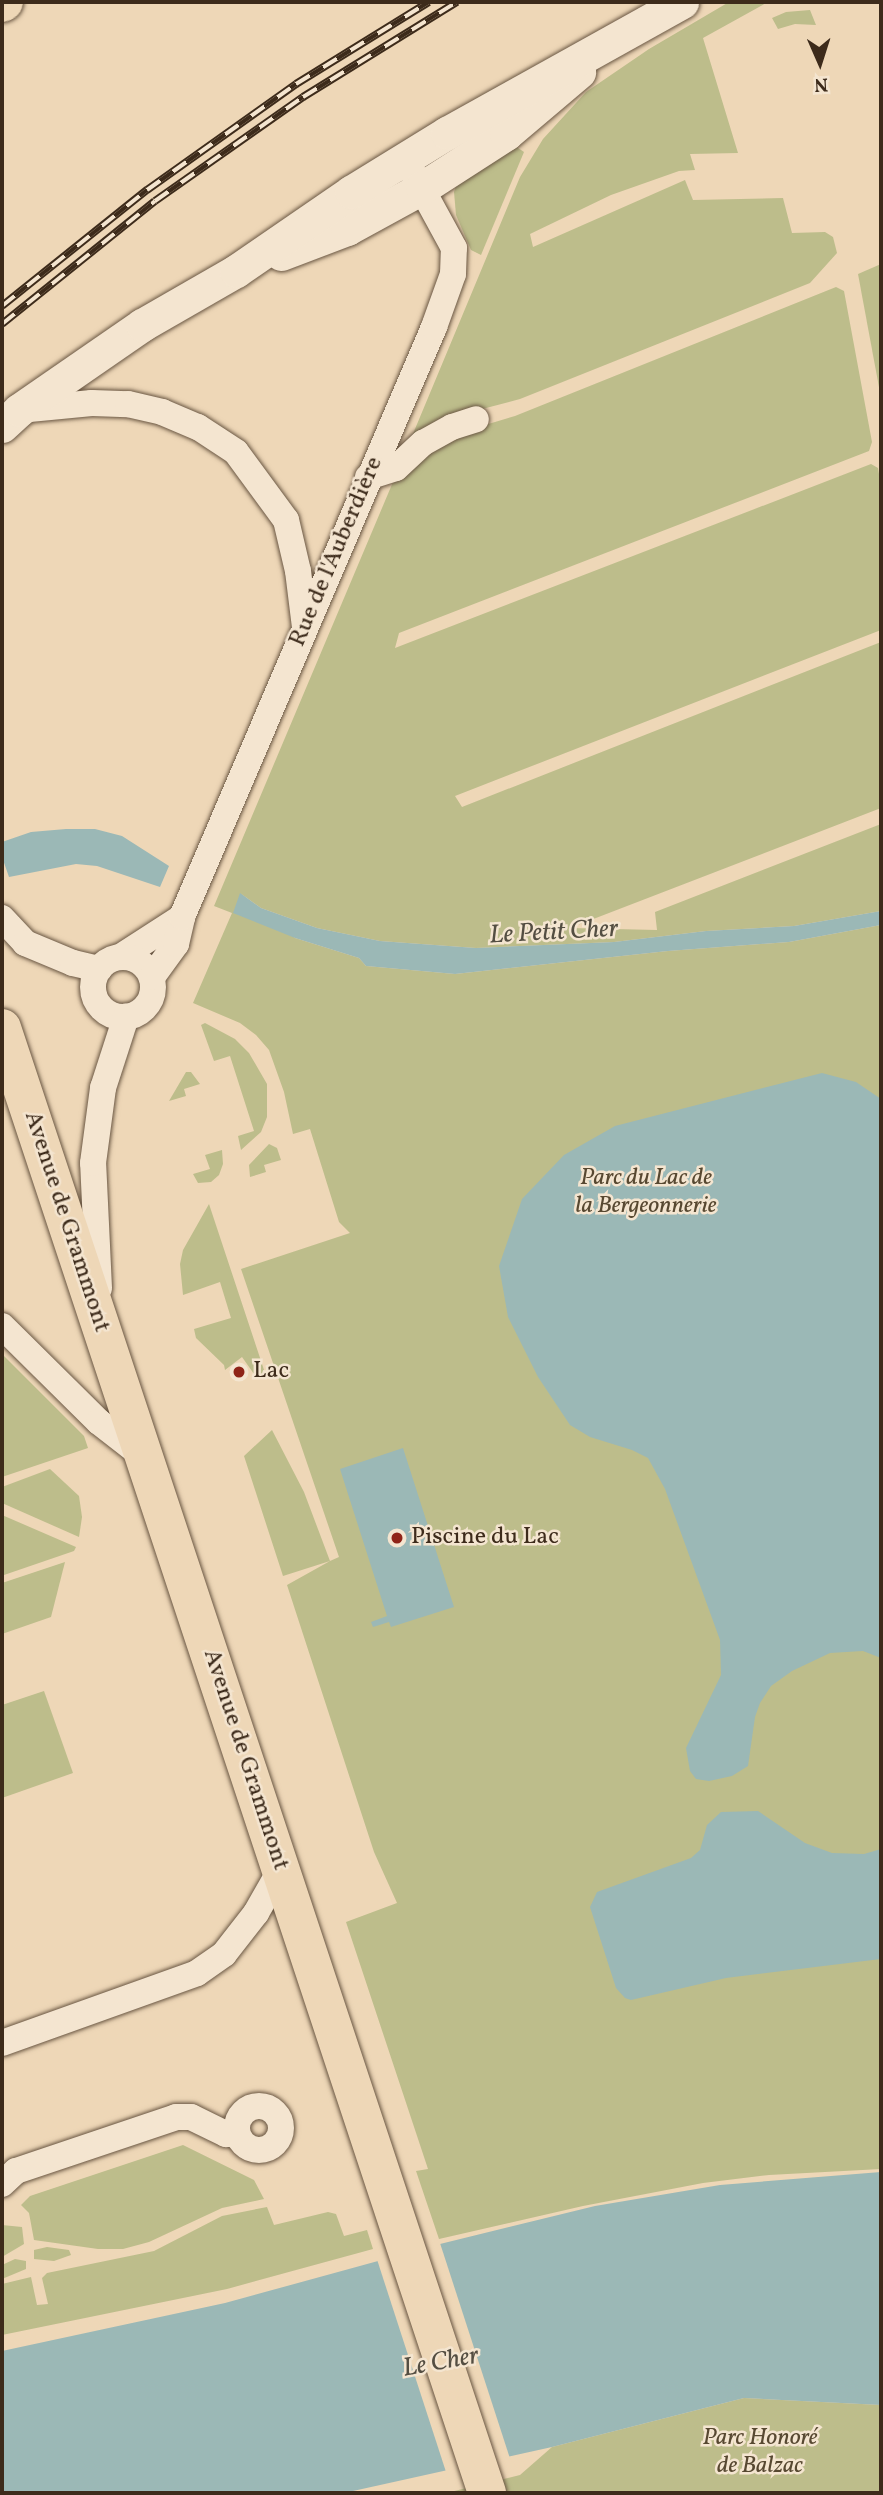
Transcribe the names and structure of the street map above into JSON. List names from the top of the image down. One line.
{"streets":{"main road":["Avenue de Grammont"],"street":["Rue de l'Auberdière"]},"water":["Le Petit Cher","Le Cher"],"parks":["Parc du Lac de la Bergeonnerie","Parc Honoré de Balzac"],"places":["Lac","Piscine du Lac"],"north":"bottom"}
